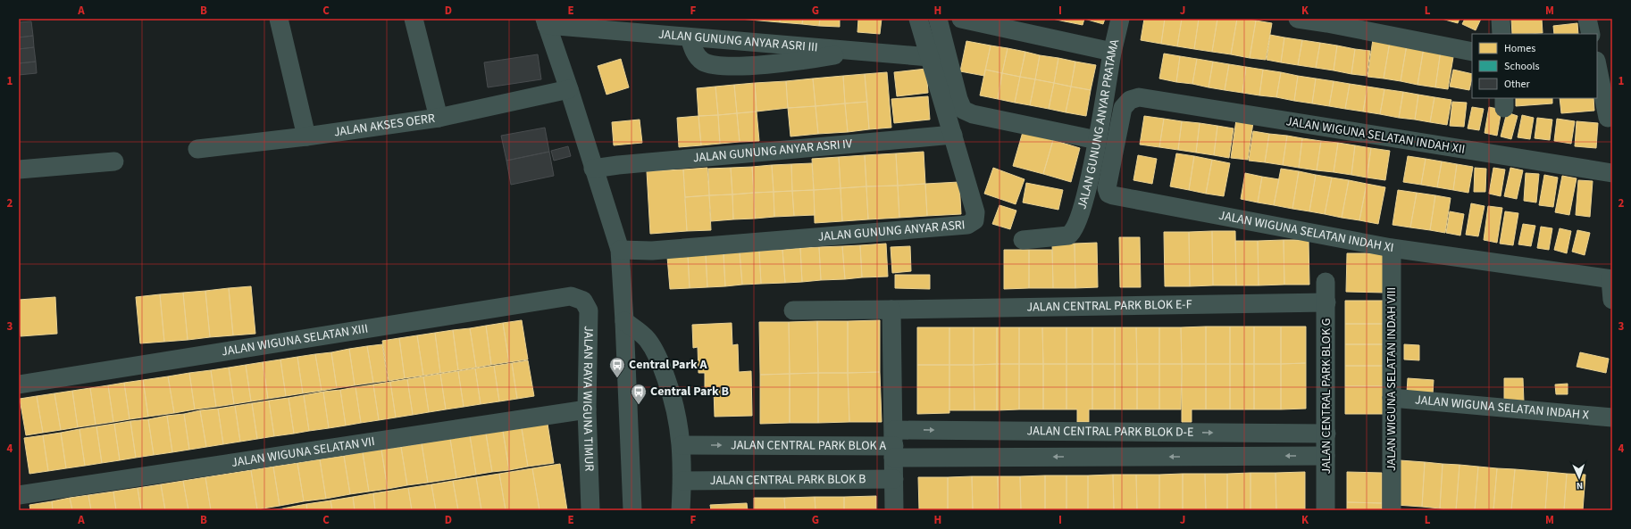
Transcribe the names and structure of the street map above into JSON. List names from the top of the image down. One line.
{"streets":{"street":["JALAN GUNUNG ANYAR ASRI III","JALAN GUNUNG ANYAR PRATAMA","JALAN AKSES OERR","JALAN WIGUNA SELATAN INDAH XII","JALAN GUNUNG ANYAR ASRI IV","JALAN GUNUNG ANYAR ASRI","JALAN WIGUNA SELATAN INDAH XI","JALAN CENTRAL PARK BLOK E-F","JALAN WIGUNA SELATAN XIII","JALAN WIGUNA SELATAN INDAH VIII","JALAN CENTRAL PARK BLOK G","JALAN RAYA WIGUNA TIMUR","JALAN WIGUNA SELATAN INDAH X","JALAN CENTRAL PARK BLOK D-E","JALAN CENTRAL PARK BLOK A","JALAN WIGUNA SELATAN VII","JALAN CENTRAL PARK BLOK B"]},"crossings":[["JALAN GUNUNG ANYAR ASRI III","JALAN GUNUNG ANYAR ASRI"],["JALAN WIGUNA SELATAN INDAH XII","JALAN WIGUNA SELATAN INDAH XI"],["JALAN GUNUNG ANYAR ASRI IV","JALAN GUNUNG ANYAR ASRI"],["JALAN WIGUNA SELATAN INDAH XI","JALAN WIGUNA SELATAN INDAH VIII"],["JALAN CENTRAL PARK BLOK E-F","JALAN CENTRAL PARK BLOK G"],["JALAN CENTRAL PARK BLOK E-F","JALAN CENTRAL PARK BLOK A"],["JALAN WIGUNA SELATAN XIII","JALAN RAYA WIGUNA TIMUR"],["JALAN WIGUNA SELATAN INDAH VIII","JALAN WIGUNA SELATAN INDAH X"],["JALAN CENTRAL PARK BLOK G","JALAN CENTRAL PARK BLOK D-E"],["JALAN RAYA WIGUNA TIMUR","JALAN WIGUNA SELATAN VII"],["JALAN CENTRAL PARK BLOK D-E","JALAN CENTRAL PARK BLOK A"]],"places":{"bus stop":["Central Park A","Central Park B"]},"legend":["Homes","Schools","Other"],"north":"bottom","grid":{"columns":["A","B","C","D","E","F","G","H","I","J","K","L","M"],"rows":["1","2","3","4"]}}
